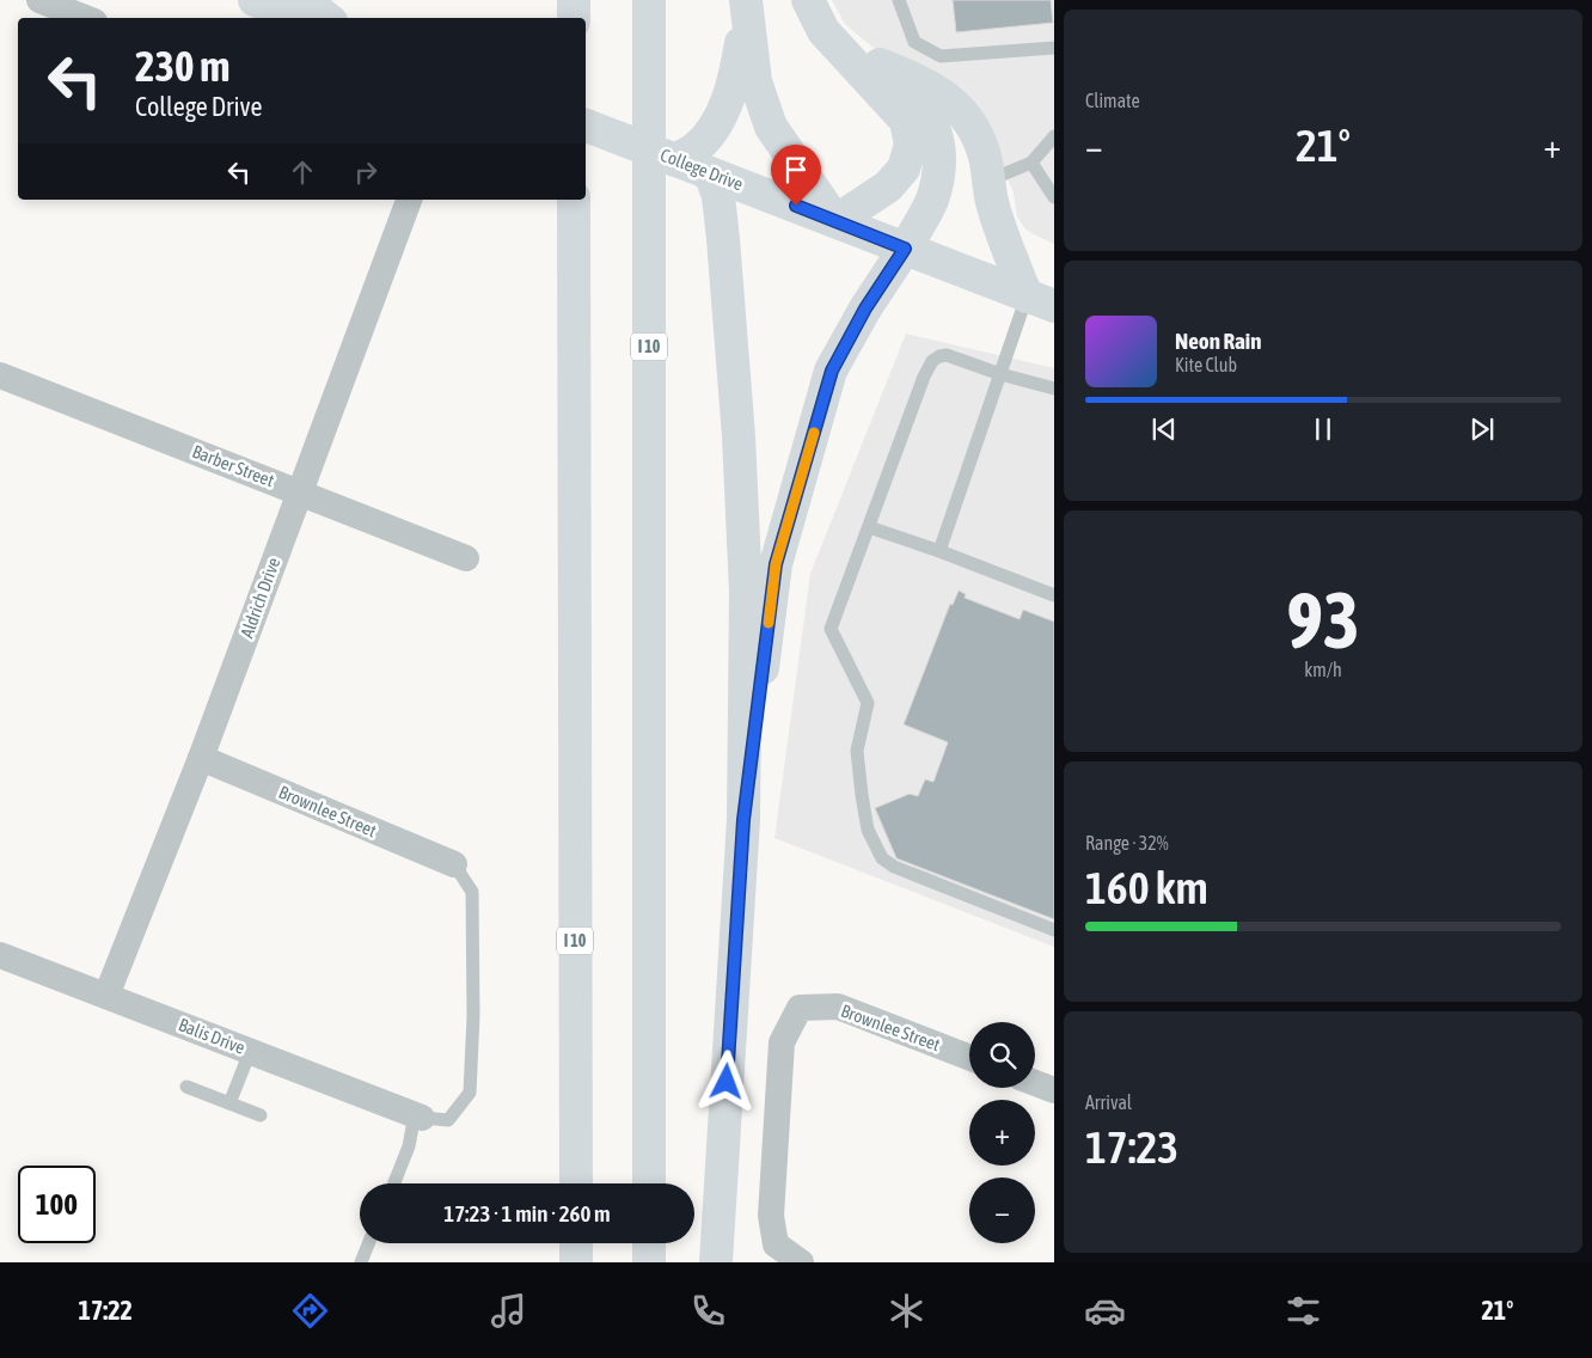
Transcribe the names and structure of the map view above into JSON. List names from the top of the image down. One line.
{"streets":{"main road":["College Drive","I 10"],"street":["Barber Street","Aldrich Drive","Brownlee Street","Balis Drive"]},"crossings":[["Barber Street","Aldrich Drive"],["Aldrich Drive","Brownlee Street"],["Aldrich Drive","Balis Drive"]],"page":{"tile":["Climate",["93","km/h"],["Range · 32%","160 km"],["Arrival","17:23"]],"turn":["230 m","College Drive"],"heat":["−","21°","+"],"song":["Neon Rain","Kite Club"],"map_buttons":["+","−"],"limit":"100","trip":"17:23 · 1 min · 260 m","tabs":["17:22","21°"]}}
